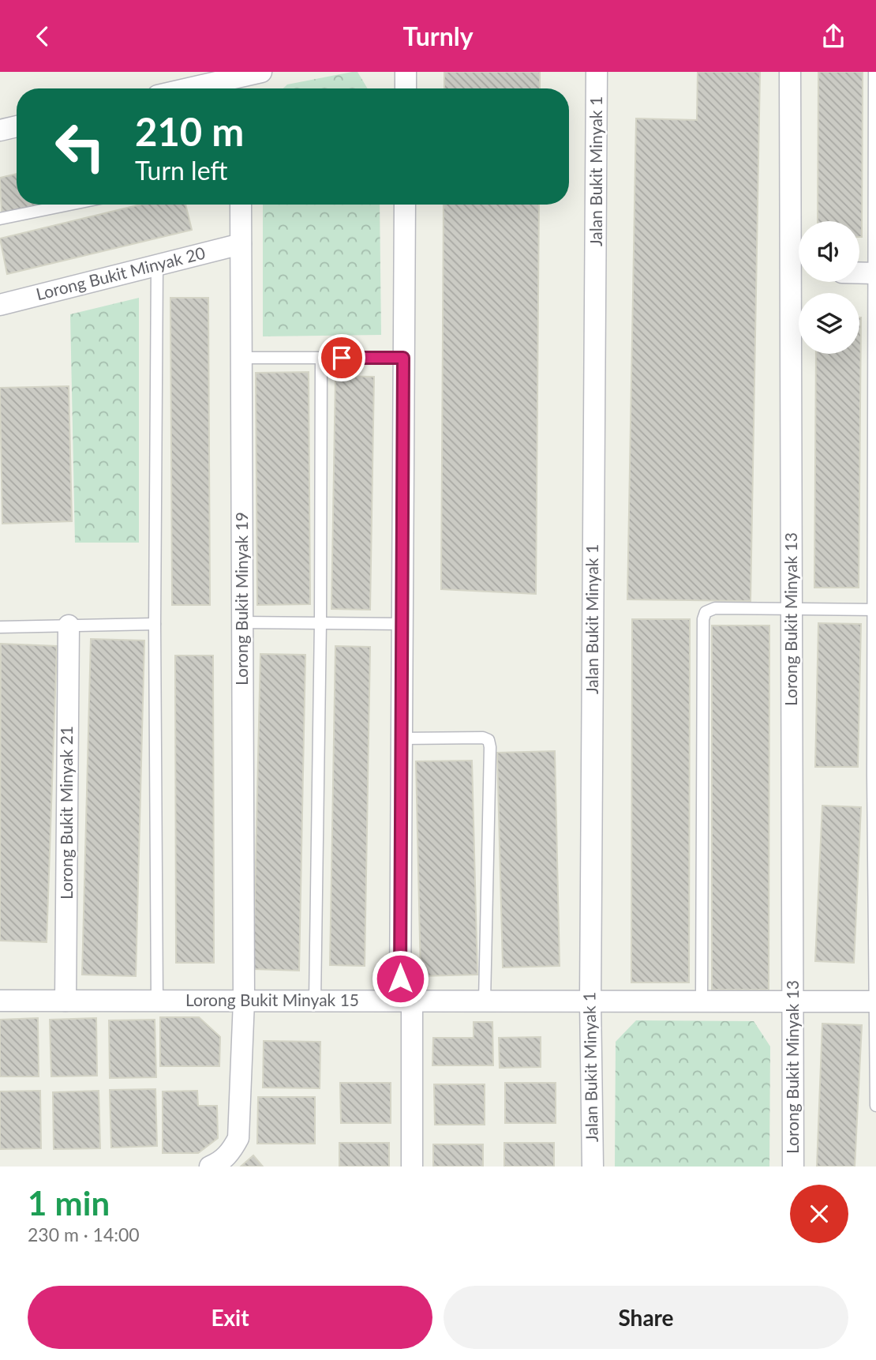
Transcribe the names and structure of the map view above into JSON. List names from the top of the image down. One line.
{"streets":{"street":["Jalan Bukit Minyak 1","Lorong Bukit Minyak 20","Lorong Bukit Minyak 19","Lorong Bukit Minyak 13","Lorong Bukit Minyak 21","Lorong Bukit Minyak 15"]},"crossings":[["Jalan Bukit Minyak 1","Lorong Bukit Minyak 15"],["Lorong Bukit Minyak 20","Lorong Bukit Minyak 19"],["Lorong Bukit Minyak 19","Lorong Bukit Minyak 15"],["Lorong Bukit Minyak 13","Lorong Bukit Minyak 15"],["Lorong Bukit Minyak 21","Lorong Bukit Minyak 15"]],"page":{"header":"Turnly","turn":["210 m","Turn left"],"heading":["1 min","230 m · 14:00"],"buttons":["Exit","Share"]}}
